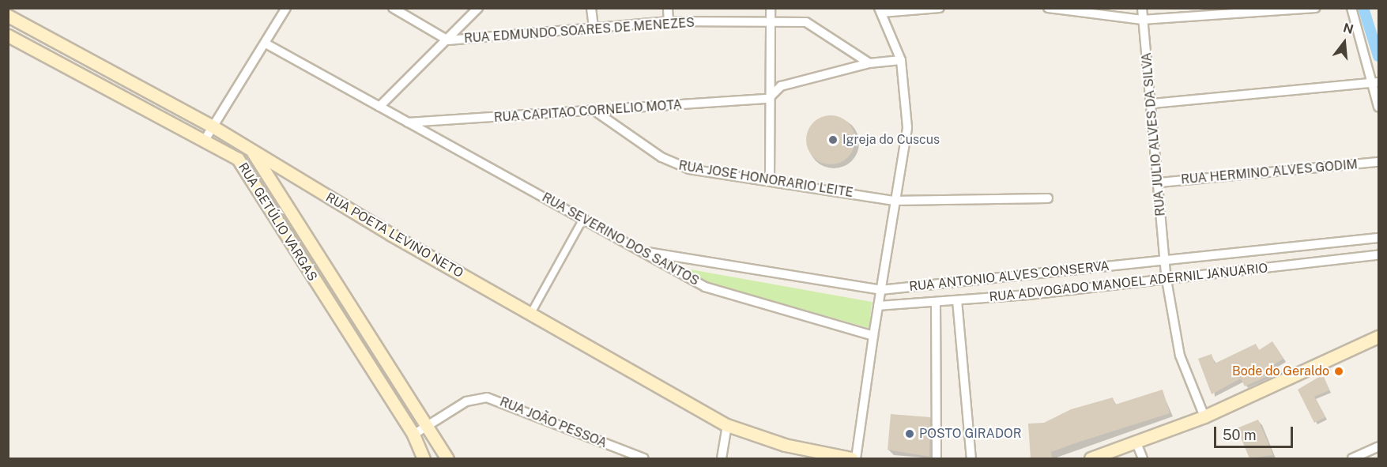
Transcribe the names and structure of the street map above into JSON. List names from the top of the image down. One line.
{"streets":{"main road":["RUA GETÚLIO VARGAS","RUA POETA LEVINO NETO"],"street":["RUA EDMUNDO SOARES DE MENEZES","RUA CAPITAO CORNELIO MOTA","RUA JULIO ALVES DA SILVA","RUA HERMINO ALVES GODIM","RUA JOSE HONORARIO LEITE","RUA SEVERINO DOS SANTOS","RUA ANTONIO ALVES CONSERVA","RUA ADVOGADO MANOEL ADERNIL JANUARIO","RUA JOÃO PESSOA"]},"crossings":[["RUA CAPITAO CORNELIO MOTA","RUA JOSE HONORARIO LEITE"],["RUA CAPITAO CORNELIO MOTA","RUA SEVERINO DOS SANTOS"],["RUA JULIO ALVES DA SILVA","RUA HERMINO ALVES GODIM"],["RUA JULIO ALVES DA SILVA","RUA ANTONIO ALVES CONSERVA"],["RUA JULIO ALVES DA SILVA","RUA ADVOGADO MANOEL ADERNIL JANUARIO"],["RUA GETÚLIO VARGAS","RUA POETA LEVINO NETO"],["RUA GETÚLIO VARGAS","RUA JOÃO PESSOA"],["RUA SEVERINO DOS SANTOS","RUA ANTONIO ALVES CONSERVA"]],"places":["Igreja do Cuscus","Bode do Geraldo","POSTO GIRADOR"],"scale_bar":"50 m","north":"top"}
